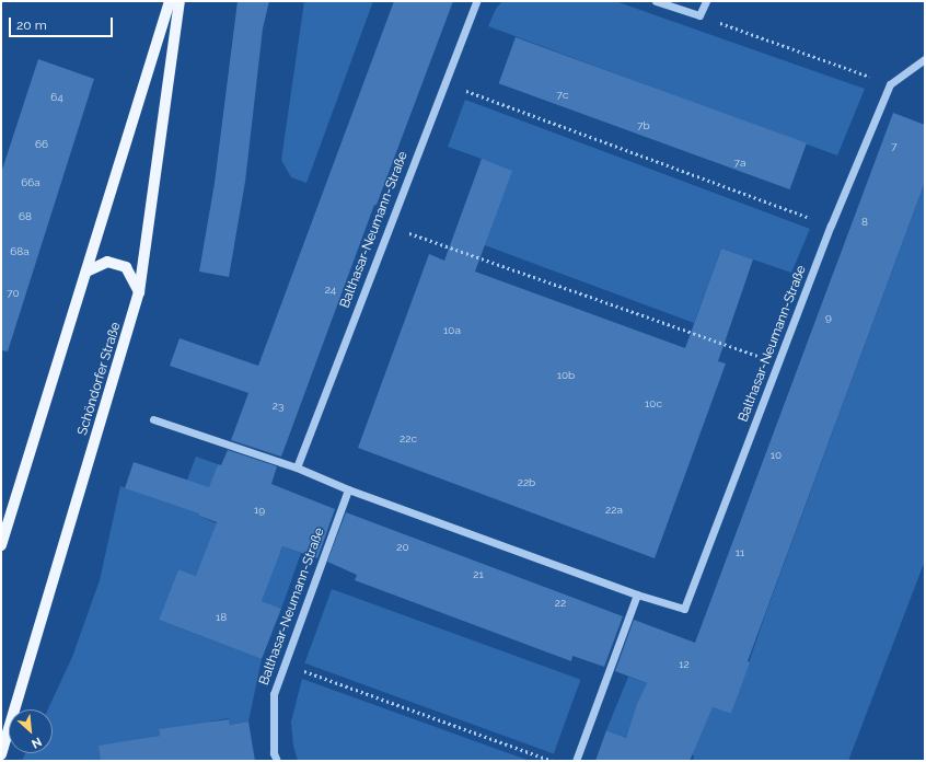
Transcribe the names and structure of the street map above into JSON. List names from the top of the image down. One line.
{"streets":{"main road":["Schöndorfer Straße"],"street":["Balthasar-Neumann-Straße"]},"house_numbers":["7c","64","7b","66","7","7a","66a","68","8","68a","24","70","9","10a","10b","10c","23","22c","10","22b","19","22a","20","11","21","22","18","12"],"scale_bar":"20 m","north":"bottom right"}
